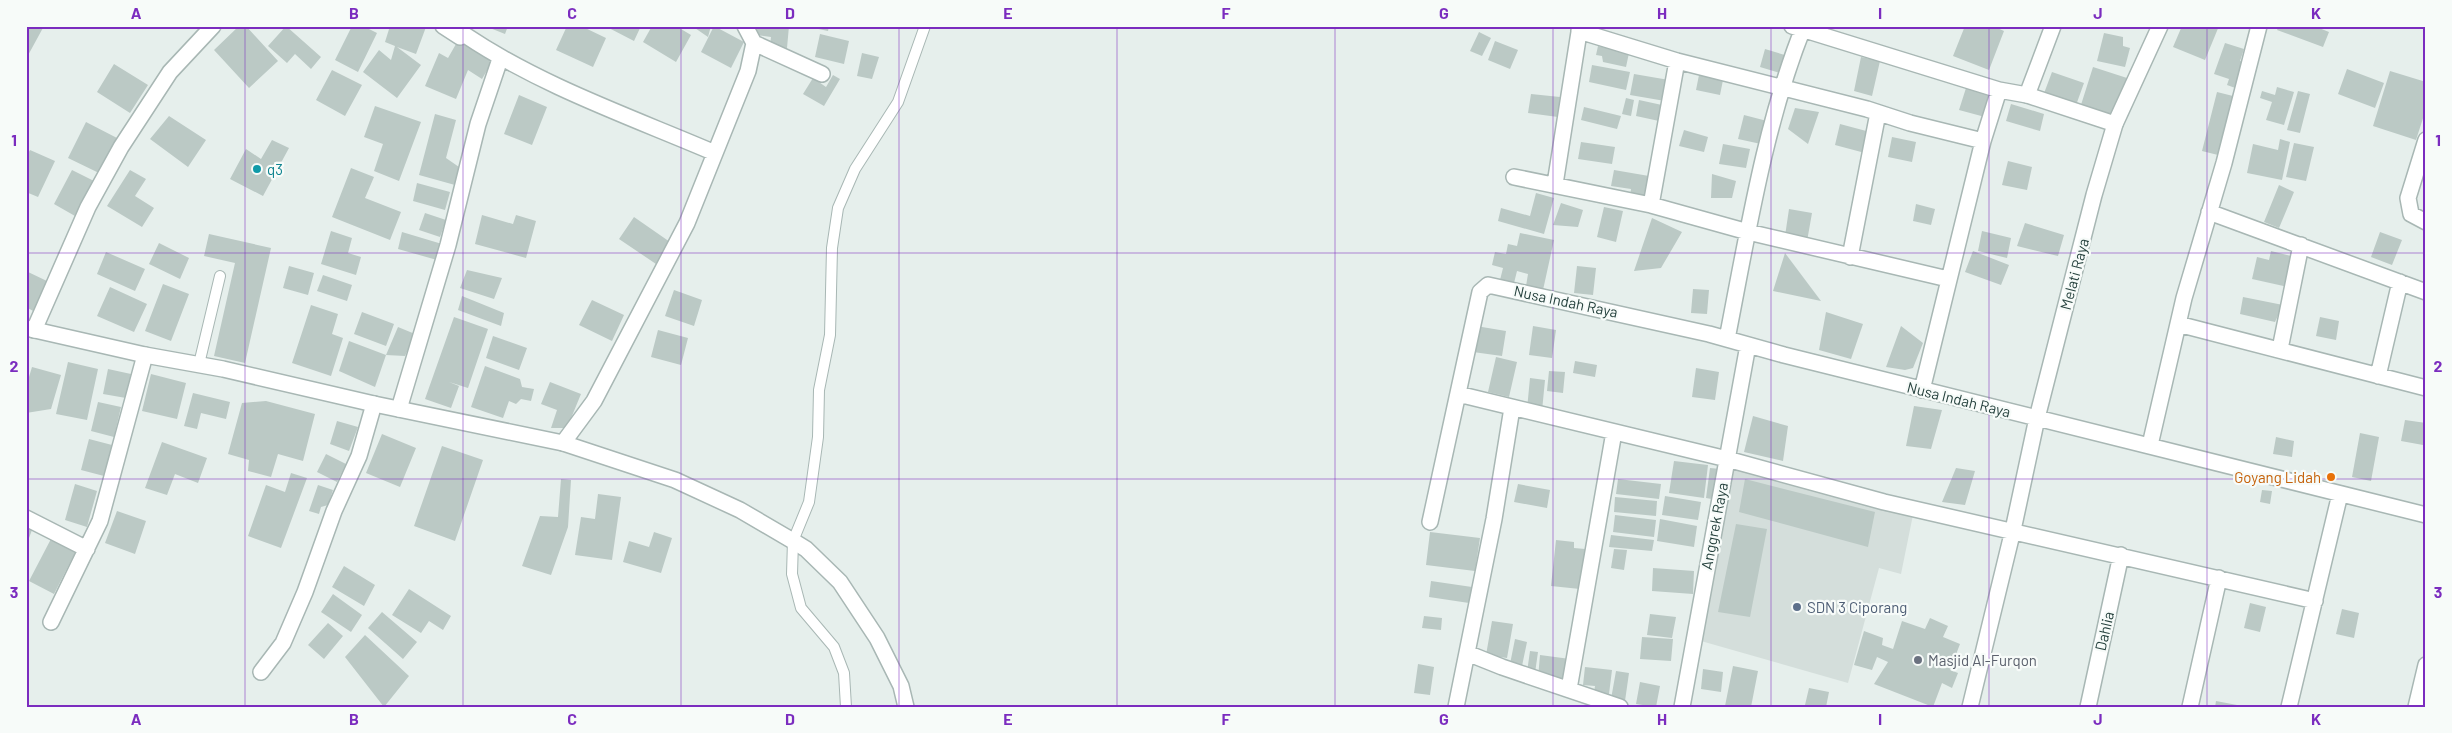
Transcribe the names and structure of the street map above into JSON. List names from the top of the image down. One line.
{"streets":{"street":["Melati Raya","Nusa Indah Raya","Anggrek Raya","Dahlia"]},"crossings":[["Melati Raya","Nusa Indah Raya"],["Nusa Indah Raya","Anggrek Raya"]],"places":["q3","Goyang Lidah","SDN 3 Ciporang","Masjid Al-Furqon"],"grid":{"columns":["A","B","C","D","E","F","G","H","I","J","K"],"rows":["1","2","3"]}}
